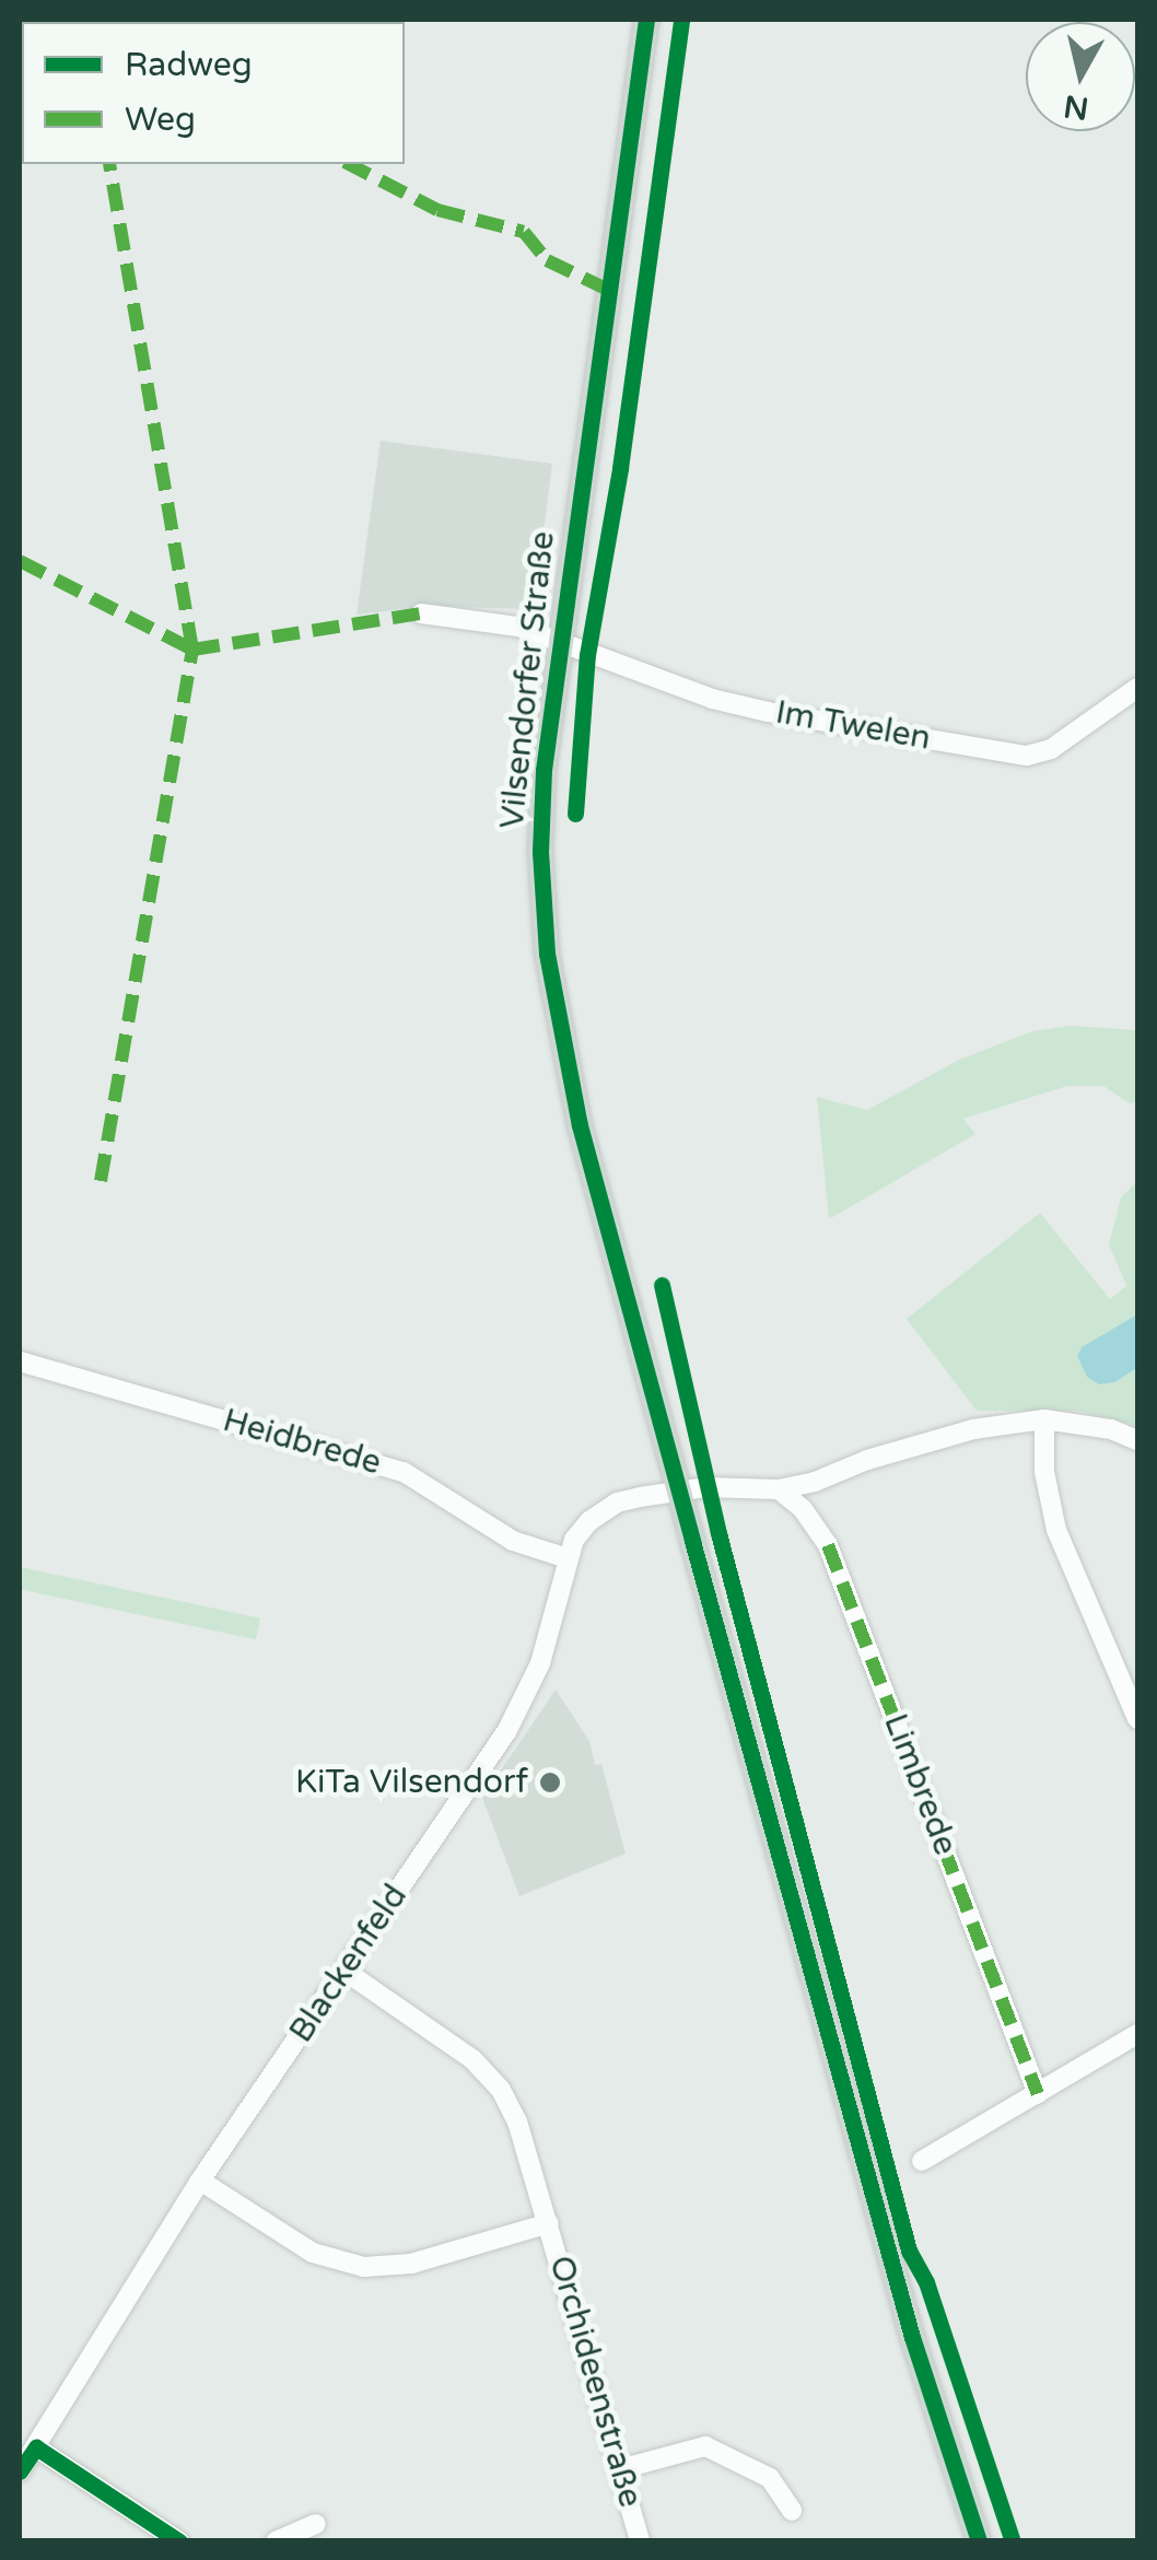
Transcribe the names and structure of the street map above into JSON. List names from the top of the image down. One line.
{"streets":{"main road":["Vilsendorfer Straße"],"street":["Im Twelen","Heidbrede","Limbrede","Blackenfeld","Orchideenstraße"]},"crossings":[["Vilsendorfer Straße","Im Twelen"],["Vilsendorfer Straße","Blackenfeld"],["Heidbrede","Blackenfeld"],["Limbrede","Blackenfeld"],["Blackenfeld","Orchideenstraße"]],"places":["KiTa Vilsendorf"],"legend":["Radweg","Weg"],"north":"bottom"}
